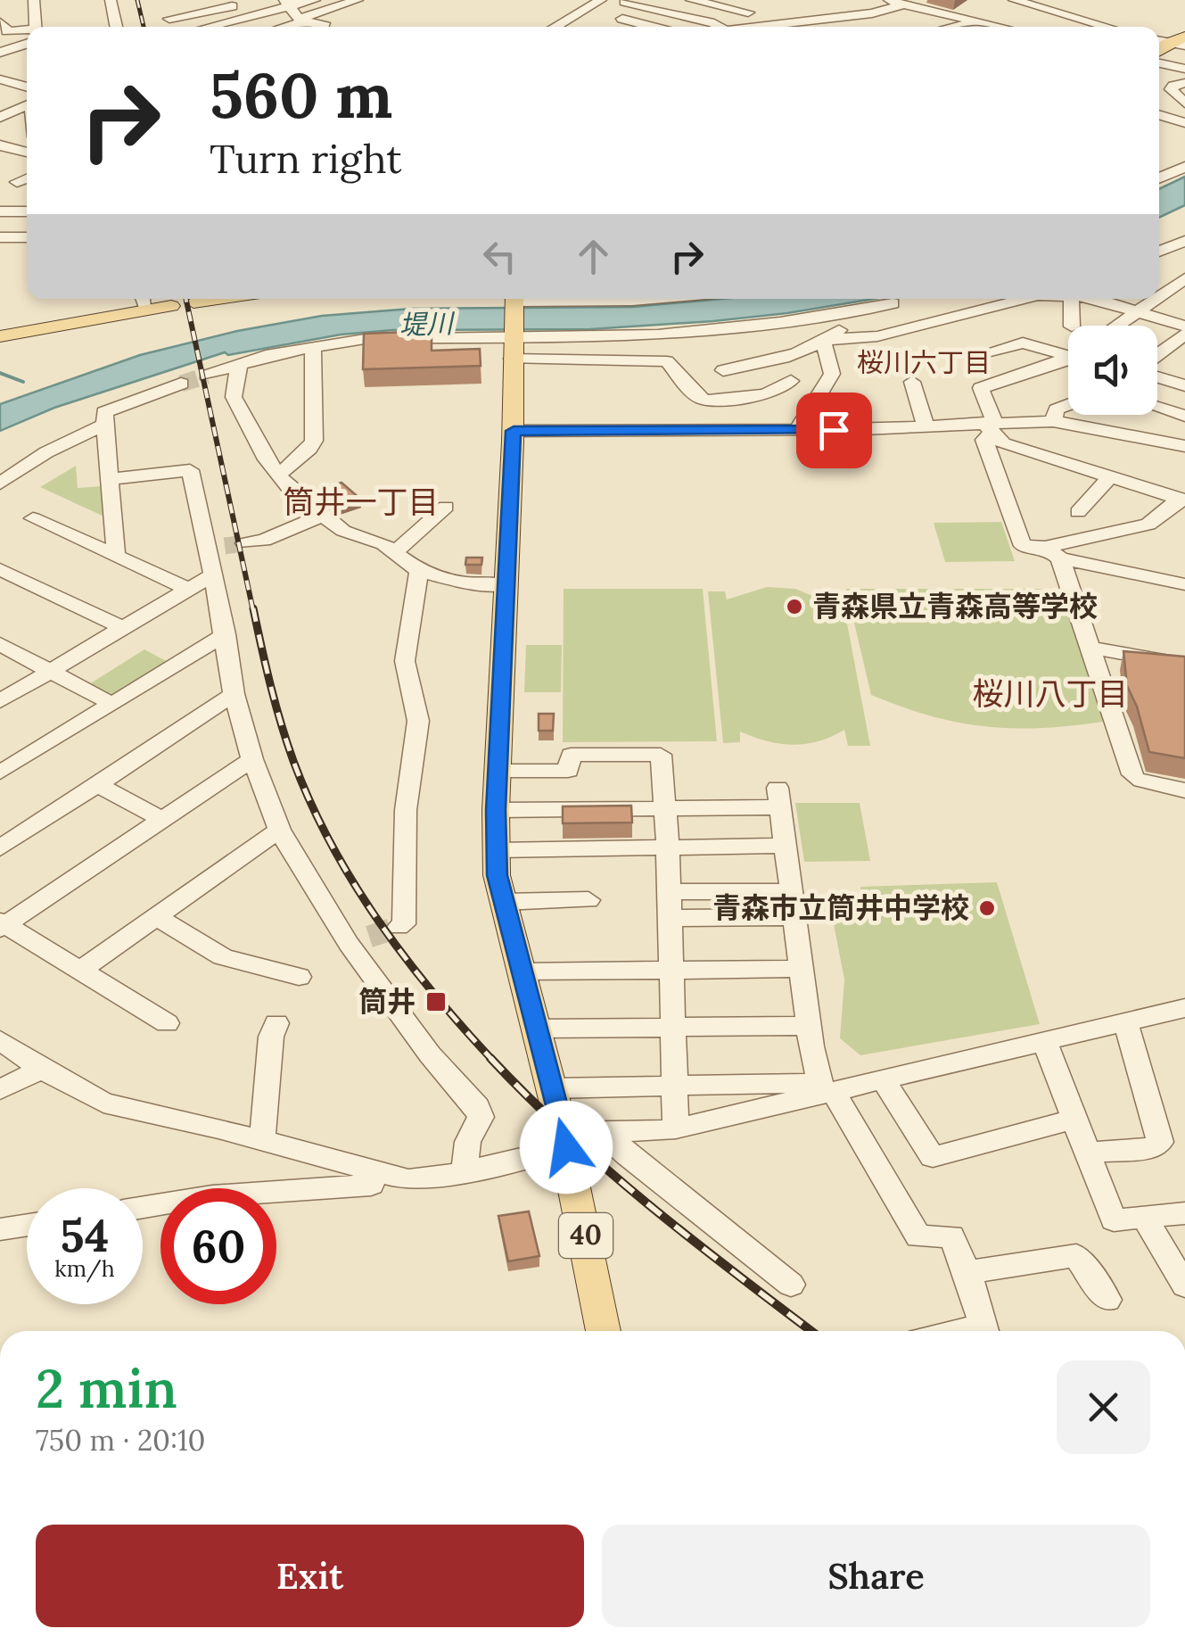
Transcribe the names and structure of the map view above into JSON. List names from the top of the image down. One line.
{"streets":{"main road":["40"]},"districts":["桜川六丁目","筒井一丁目","桜川八丁目"],"water":["堤川"],"places":{"other":["青森県立青森高等学校","青森市立筒井中学校"],"transit":["筒井"]},"page":{"turn":["560 m","Turn right"],"speed":"54 km/h","limit":"60","heading":["2 min","750 m · 20:10"],"buttons":["Exit","Share"]}}
